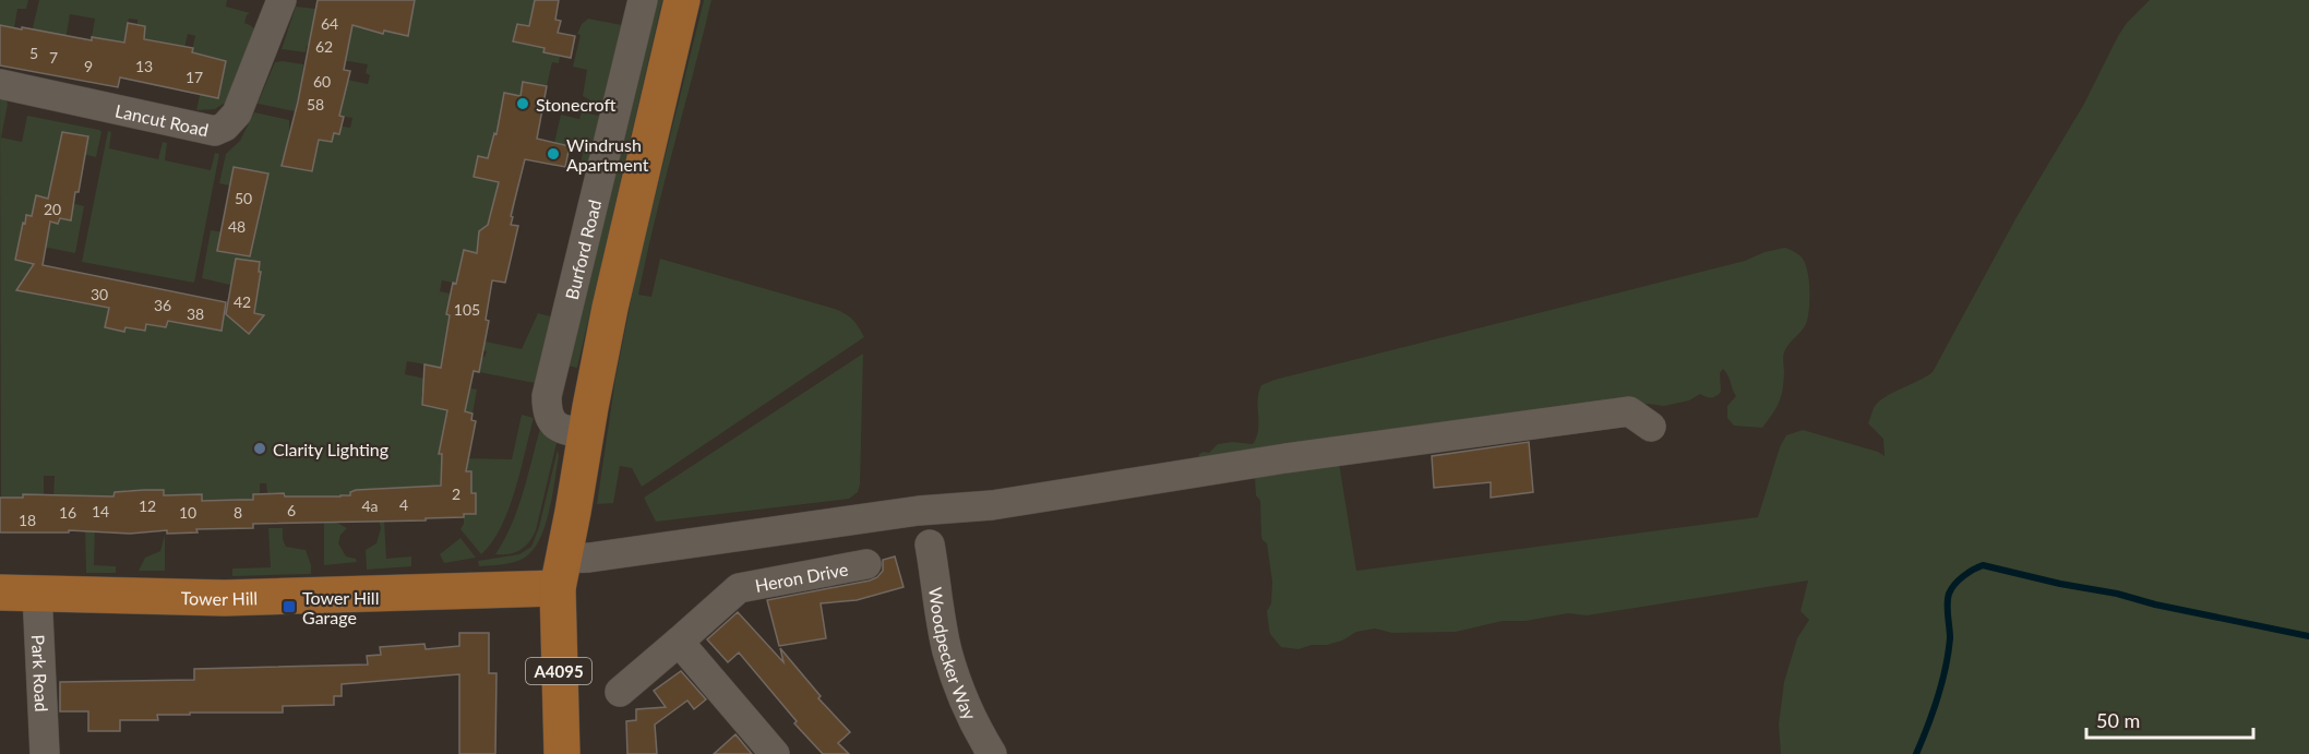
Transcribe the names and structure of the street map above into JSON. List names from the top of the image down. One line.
{"streets":{"main road":["Tower Hill","A4095"],"street":["Lancut Road","Burford Road","Heron Drive","Woodpecker Way","Park Road"]},"crossings":[["Tower Hill","A4095"],["Tower Hill","Park Road"]],"places":{"other":["Stonecroft","Windrush Apartment","Clarity Lighting"],"transit":["Tower Hill Garage"]},"house_numbers":["64","62","5","7","9","13","17","60","58","50","20","48","30","42","36","105","38","2","4","12","4a","6","14","16","10","8","18"],"scale_bar":"50 m"}
